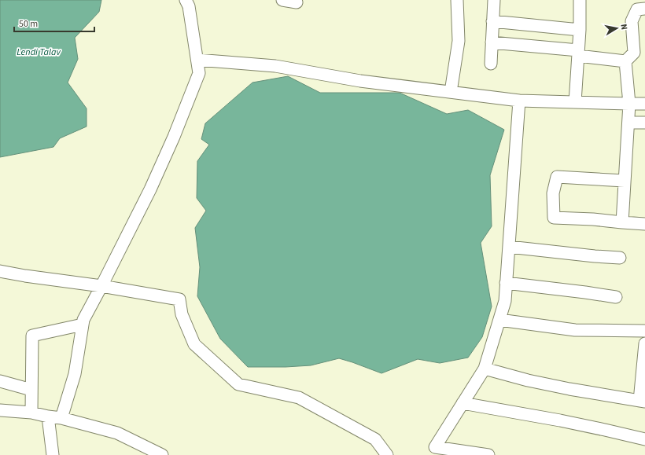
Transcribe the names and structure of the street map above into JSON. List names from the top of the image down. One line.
{"water":["Lendi Talav"],"scale_bar":"50 m","north":"right"}
